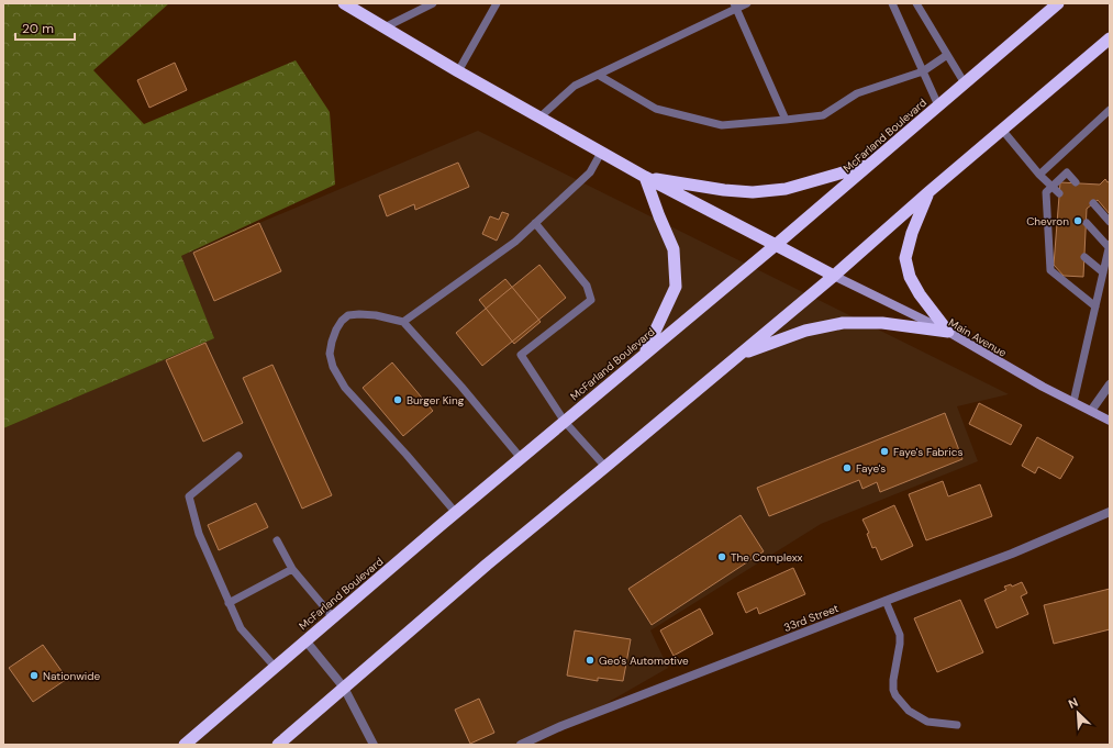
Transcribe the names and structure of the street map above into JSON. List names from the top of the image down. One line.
{"streets":{"highway":["McFarland Boulevard"],"main road":["Main Avenue"],"street":["33rd Street"]},"places":["Chevron","Burger King","Faye's Fabrics","Faye's","The Complexx","Geo's Automotive","Nationwide"],"scale_bar":"20 m","north":"top left"}
